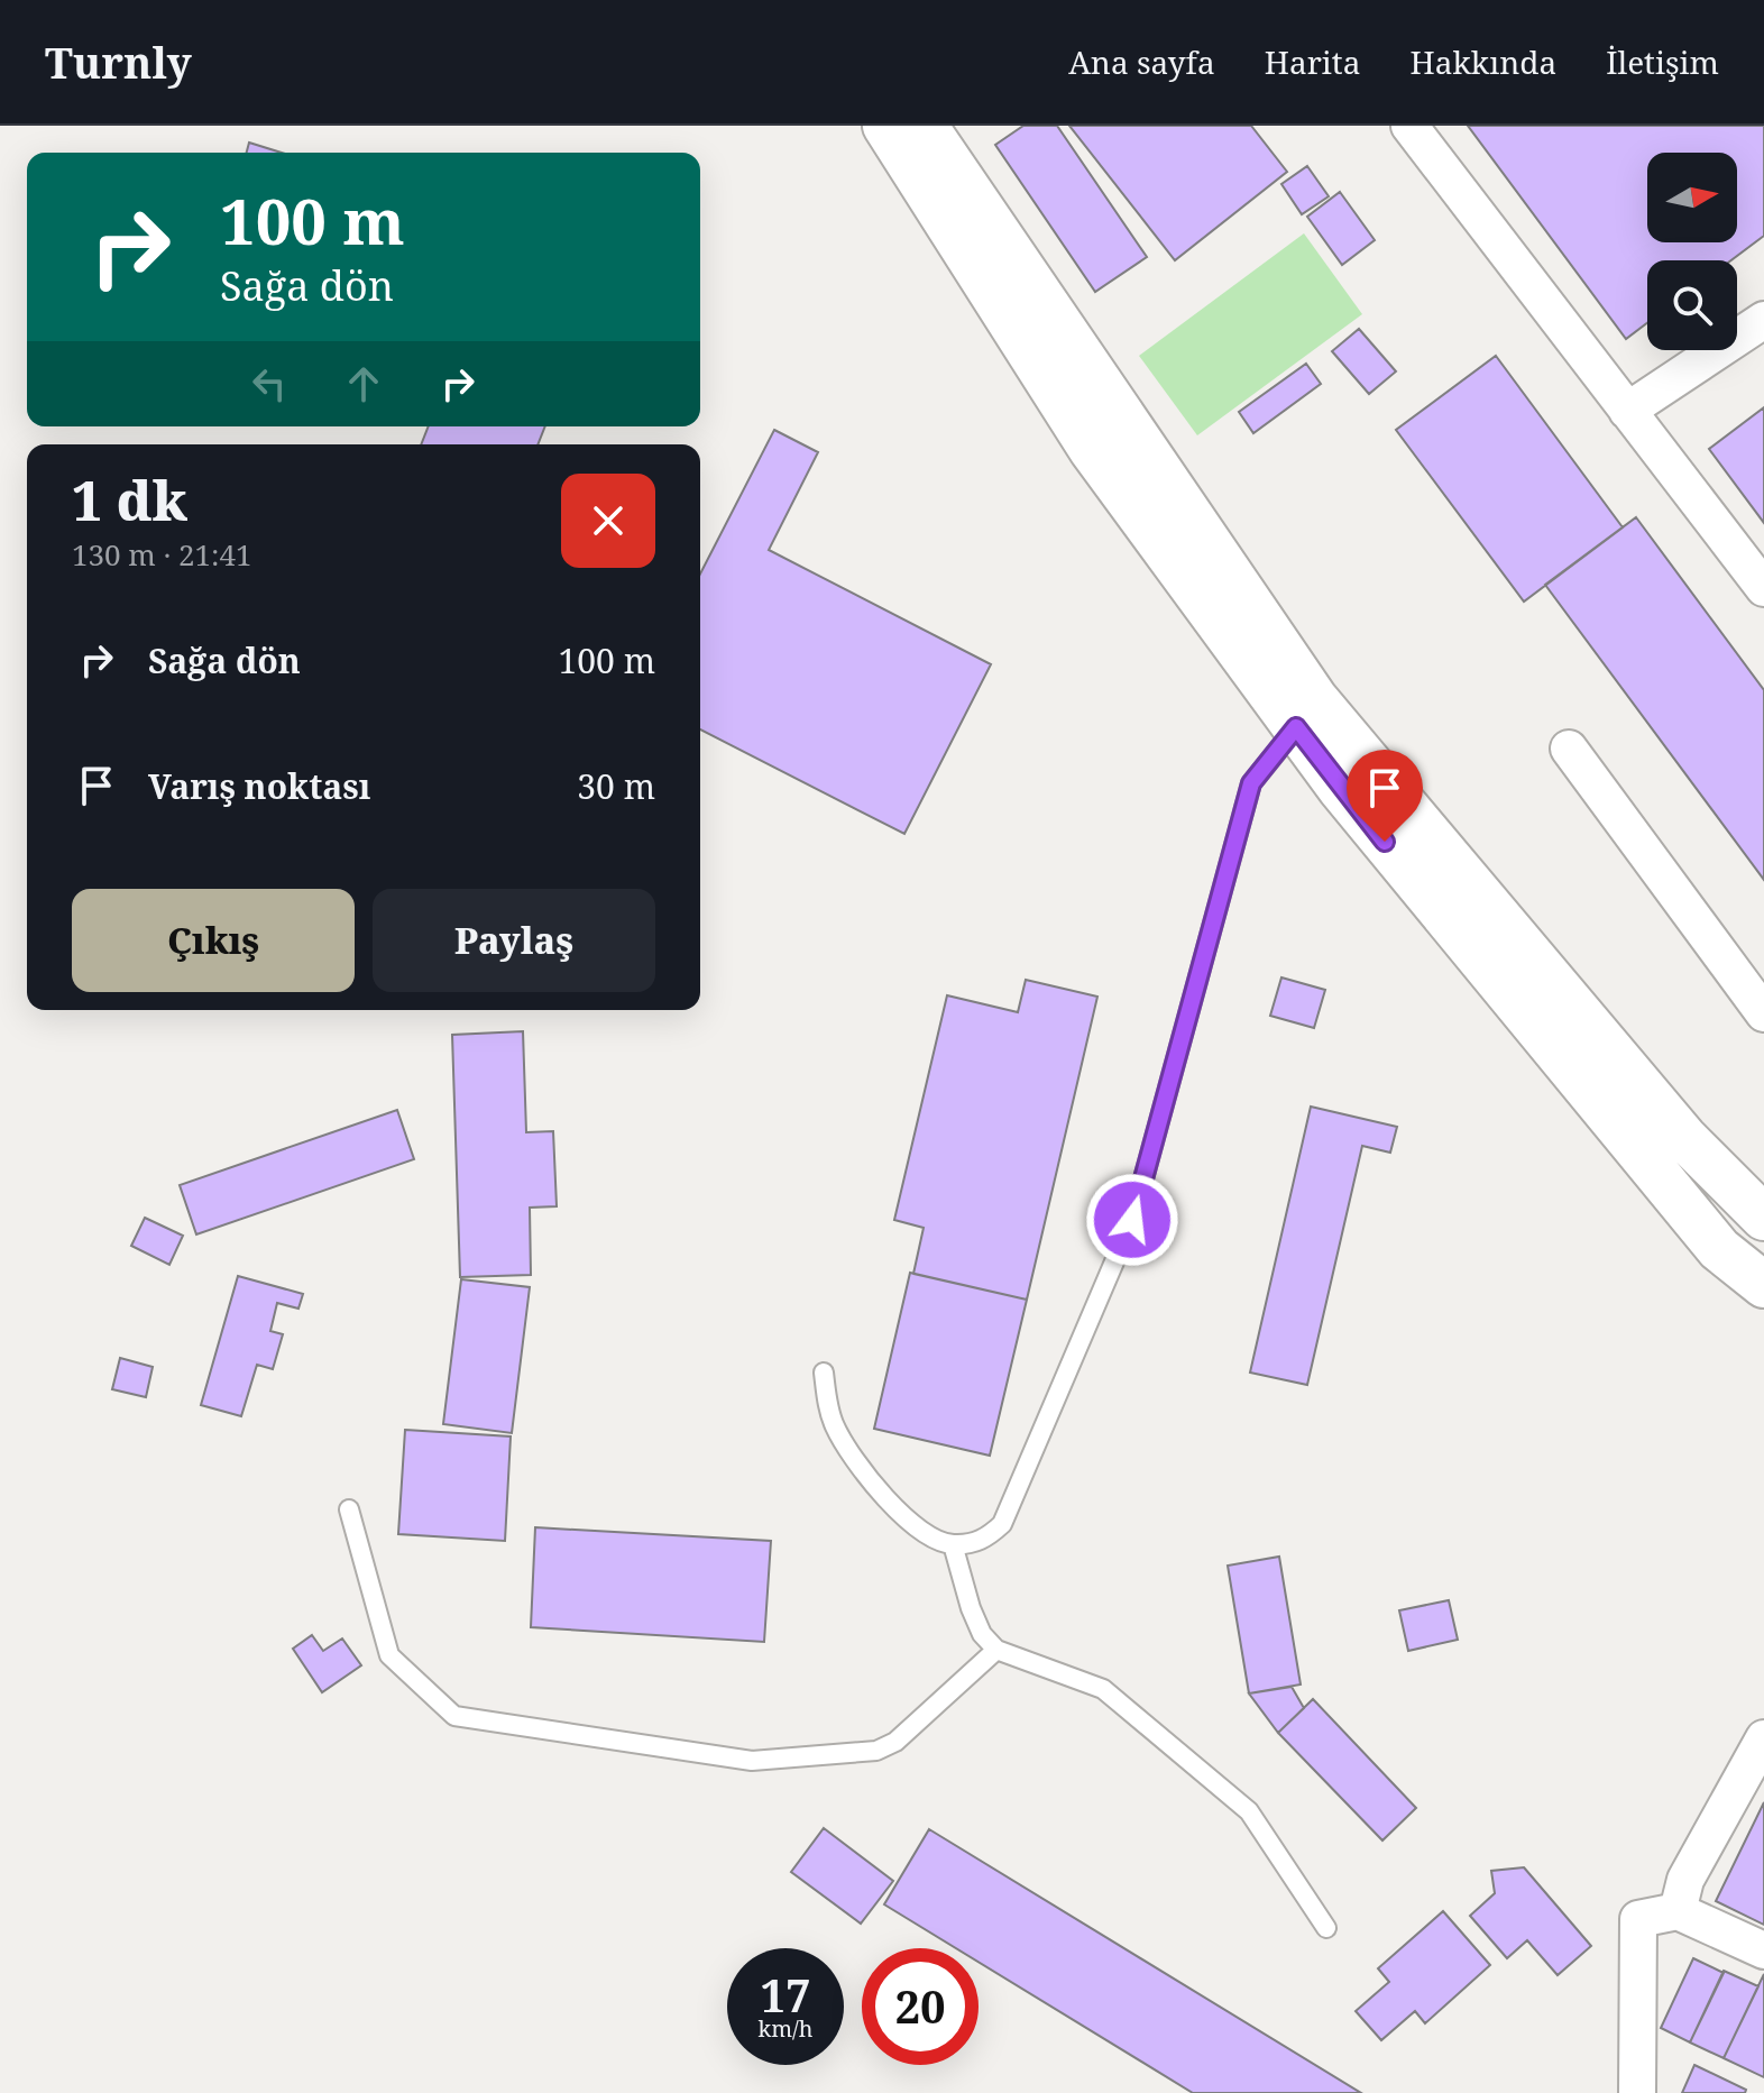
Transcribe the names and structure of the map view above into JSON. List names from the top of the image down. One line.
{"north":"right","page":{"header":"Turnly","nav":["Ana sayfa","Harita","Hakkında","İletişim"],"turn":["100 m","Sağa dön"],"heading":["1 dk","130 m · 21:41"],"list":[{"name":"Sağa dön","value":"100 m"},{"name":"Varış noktası","value":"30 m"}],"buttons":["Çıkış","Paylaş"],"speed":"17 km/h","limit":"20"}}
